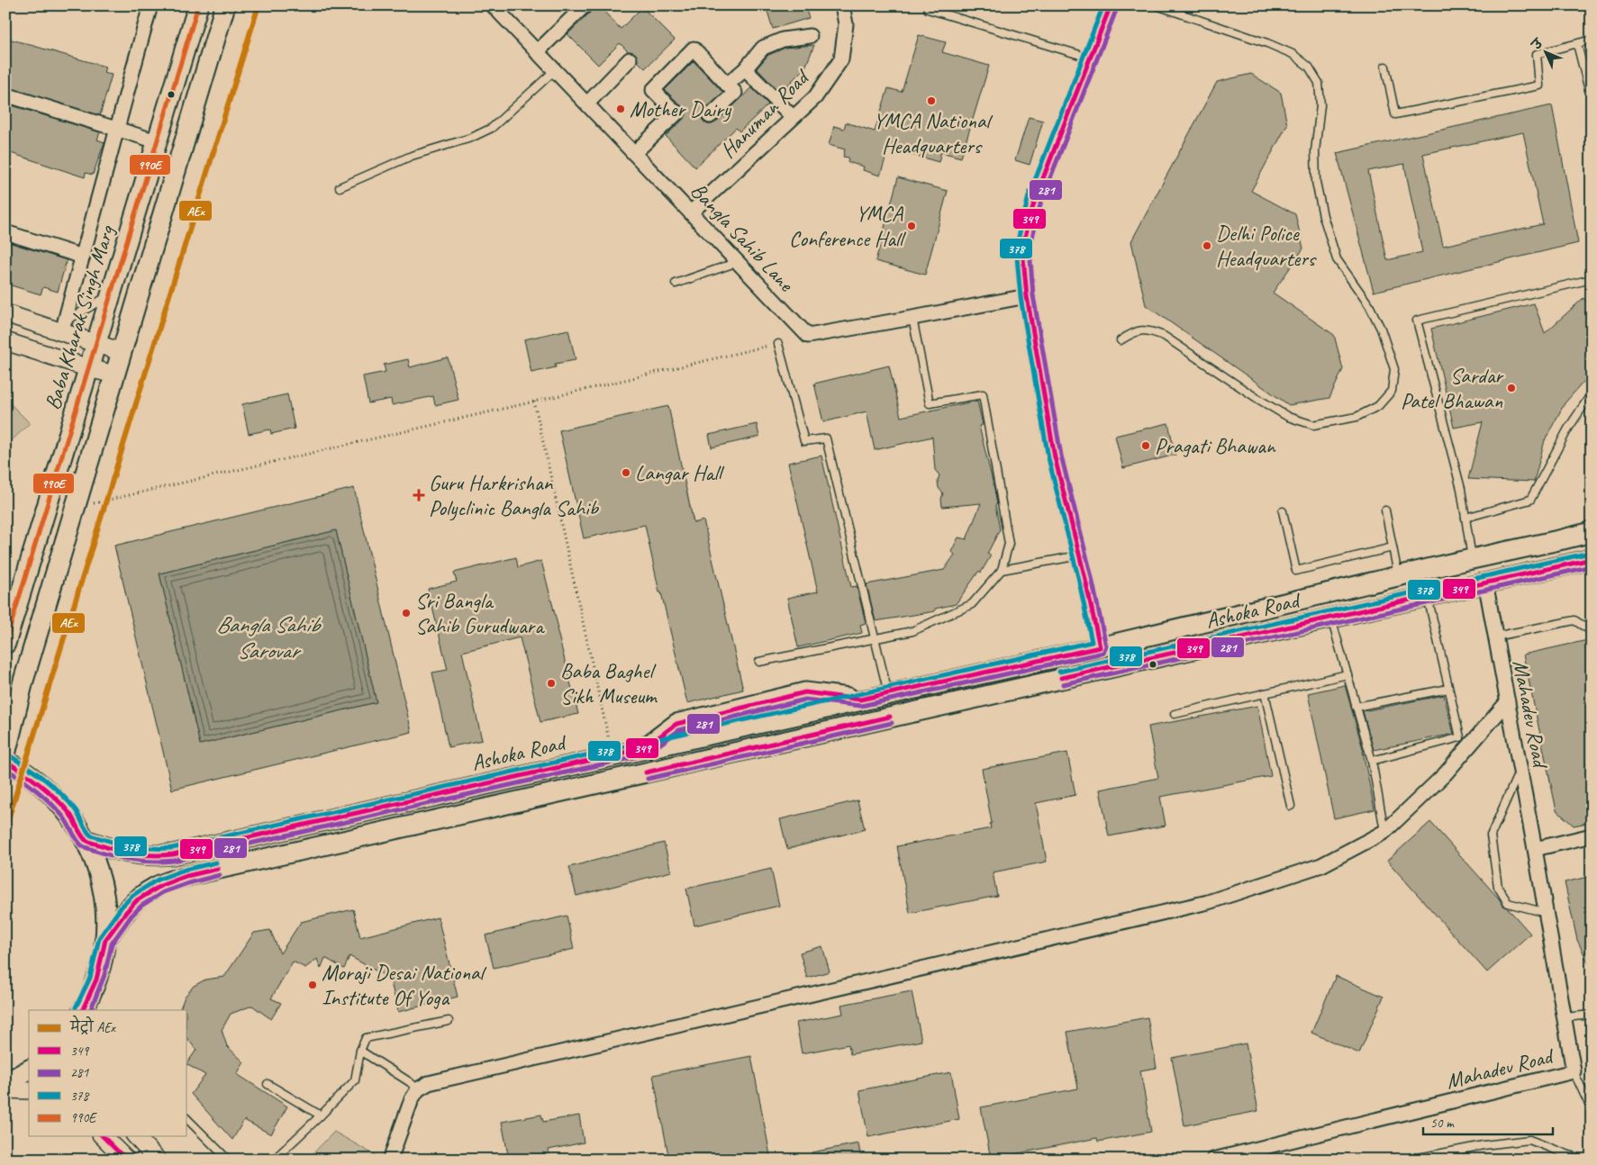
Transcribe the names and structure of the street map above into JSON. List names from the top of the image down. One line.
{"streets":{"main road":["Baba Kharak Singh Marg","Ashoka Road"],"street":["Hanuman Road","Bangla Sahib Lane","Mahadev Road"]},"crossings":[["Hanuman Road","Bangla Sahib Lane"],["Ashoka Road","Mahadev Road"]],"water":["Bangla Sahib Sarovar"],"places":{"other":["YMCA National Headquarters","Mother Dairy","YMCA Conference Hall","Delhi Police Headquarters","Sardar Patel Bhawan","Pragati Bhawan","Langar Hall","Sri Bangla Sahib Gurudwara","Baba Baghel Sikh Museum","Moraji Desai National Institute Of Yoga"],"health":["Guru Harkrishan Polyclinic Bangla Sahib"]},"lines":["metro line AEx","transit line 349","transit line 378","transit line 990E","transit line 281"],"legend":["मेट्रो AEx","349","281","378","990E"],"scale_bar":"50 m","north":"top left"}
